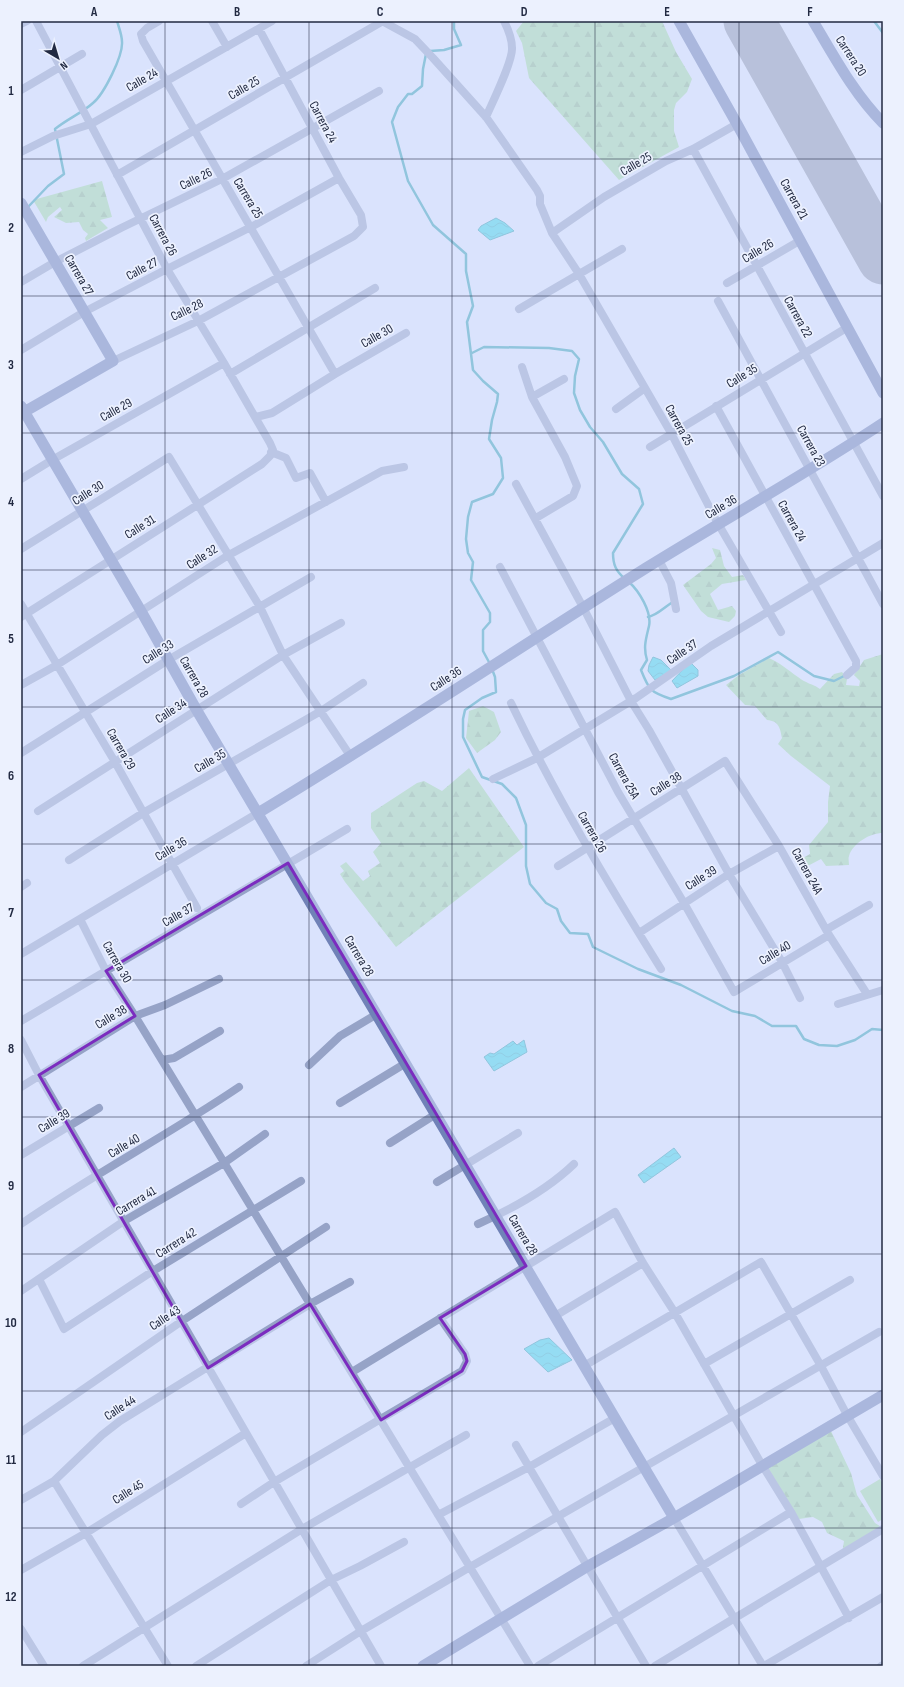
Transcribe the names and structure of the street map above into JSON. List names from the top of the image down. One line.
{"streets":{"street":["Carrera 20","Calle 24","Calle 25","Carrera 24","Calle 26","Carrera 25","Carrera 21","Carrera 26","Calle 27","Carrera 27","Calle 28","Carrera 22","Calle 30","Calle 35","Calle 29","Carrera 23","Calle 36","Calle 31","Calle 32","Calle 33","Calle 37","Carrera 28","Calle 34","Carrera 29","Carrera 25A","Calle 38","Carrera 24A","Calle 39","Calle 40","Carrera 30","Carrera 41","Carrera 42","Calle 43","Calle 44","Calle 45"]},"crossings":[["Calle 24","Carrera 24"],["Calle 24","Carrera 25"],["Calle 24","Carrera 26"],["Calle 25","Carrera 24"],["Calle 25","Carrera 25"],["Calle 25","Carrera 21"],["Calle 25","Carrera 26"],["Calle 25","Carrera 22"],["Carrera 24","Calle 26"],["Carrera 24","Calle 27"],["Carrera 24","Calle 28"],["Carrera 24","Calle 35"],["Carrera 24","Calle 36"],["Carrera 24","Calle 37"],["Calle 26","Carrera 25"],["Calle 26","Carrera 21"],["Calle 26","Carrera 26"],["Calle 26","Carrera 27"],["Calle 26","Carrera 22"],["Carrera 25","Calle 27"],["Carrera 25","Calle 28"],["Carrera 25","Calle 30"],["Carrera 25","Calle 35"],["Carrera 25","Calle 36"],["Carrera 25","Calle 37"],["Carrera 21","Calle 35"],["Carrera 26","Calle 27"],["Carrera 26","Calle 28"],["Carrera 26","Calle 30"],["Carrera 26","Calle 29"],["Carrera 26","Calle 31"],["Carrera 26","Calle 37"],["Carrera 26","Calle 38"],["Carrera 26","Calle 39"],["Calle 27","Carrera 27"],["Carrera 27","Calle 28"],["Calle 28","Carrera 28"],["Carrera 22","Calle 35"],["Carrera 22","Calle 36"],["Calle 30","Calle 31"],["Calle 30","Carrera 28"],["Calle 35","Carrera 23"],["Calle 35","Carrera 28"],["Calle 35","Carrera 29"],["Calle 29","Carrera 28"],["Carrera 23","Calle 36"],["Carrera 23","Calle 37"],["Calle 36","Carrera 28"],["Calle 36","Carrera 29"],["Calle 36","Carrera 25A"],["Calle 36","Carrera 30"],["Calle 31","Carrera 28"],["Calle 31","Carrera 29"],["Calle 32","Carrera 28"],["Calle 32","Carrera 29"],["Calle 33","Carrera 28"],["Calle 33","Carrera 29"],["Calle 37","Carrera 28"],["Calle 37","Carrera 25A"],["Calle 37","Carrera 30"],["Carrera 28","Calle 34"],["Calle 34","Carrera 29"],["Carrera 25A","Calle 38"],["Carrera 25A","Calle 39"],["Carrera 25A","Calle 40"],["Calle 38","Carrera 24A"],["Calle 38","Carrera 30"],["Carrera 24A","Calle 39"],["Carrera 24A","Calle 40"],["Calle 40","Carrera 30"],["Carrera 30","Carrera 41"],["Carrera 30","Carrera 42"],["Carrera 30","Calle 43"],["Carrera 30","Calle 44"],["Carrera 41","Carrera 42"]],"north":"bottom right","grid":{"columns":["A","B","C","D","E","F"],"rows":["1","2","3","4","5","6","7","8","9","10","11","12"]}}
